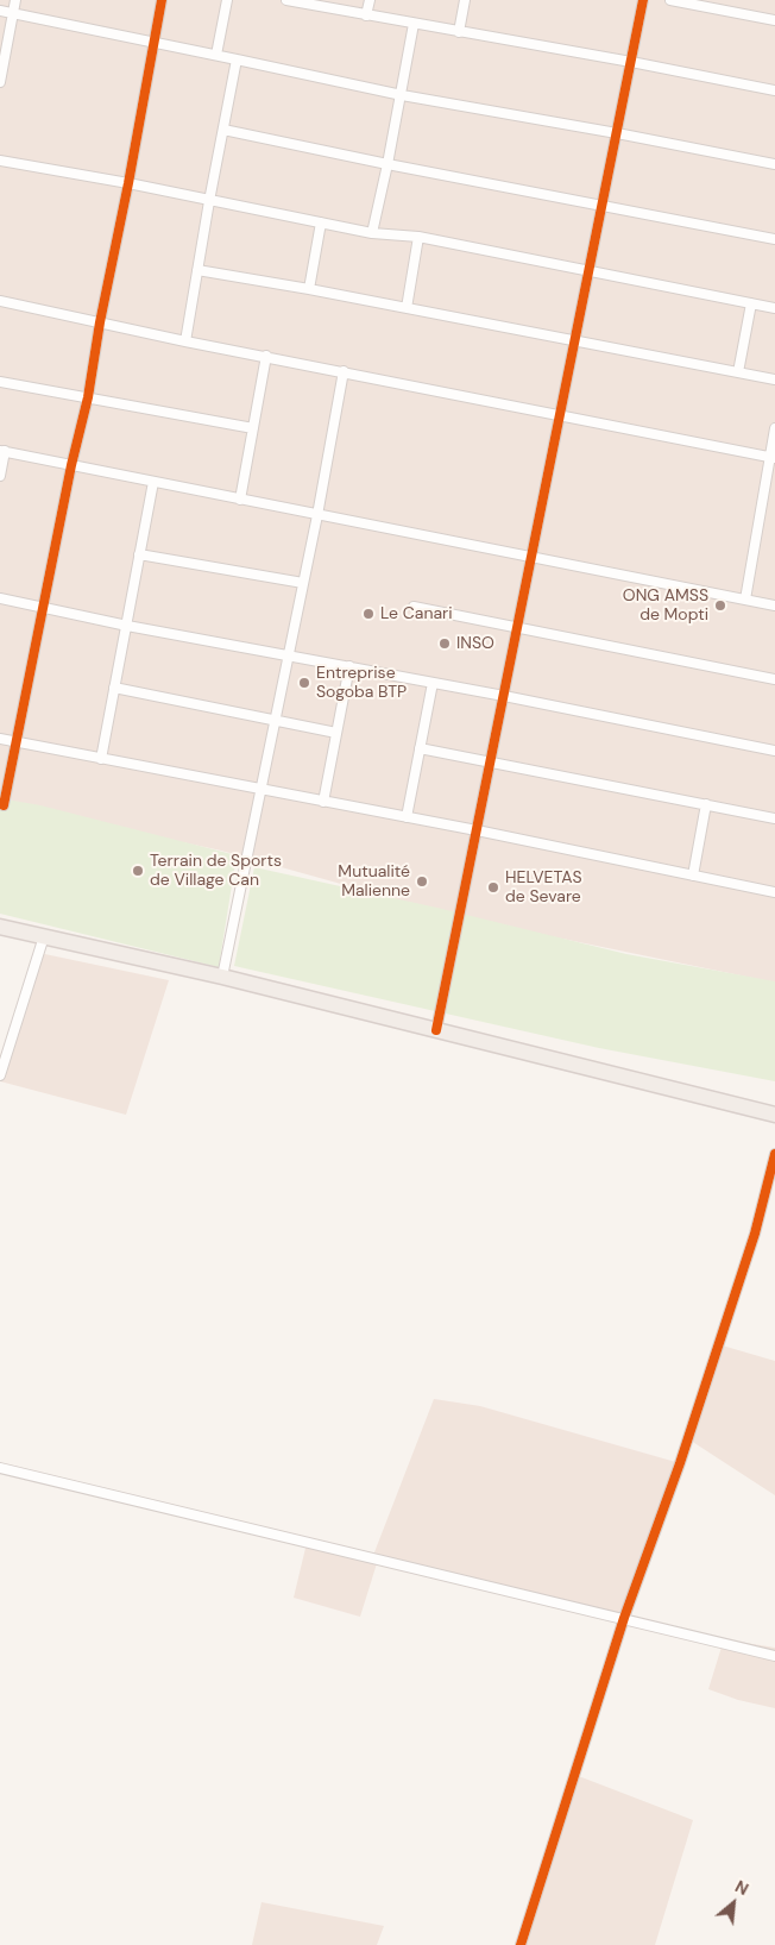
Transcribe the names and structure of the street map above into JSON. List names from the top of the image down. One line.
{"places":["ONG AMSS de Mopti","Le Canari","INSO","Entreprise Sogoba BTP","Terrain de Sports de Village Can","Mutualité Malienne","HELVETAS de Sevare"],"north":"top right"}
